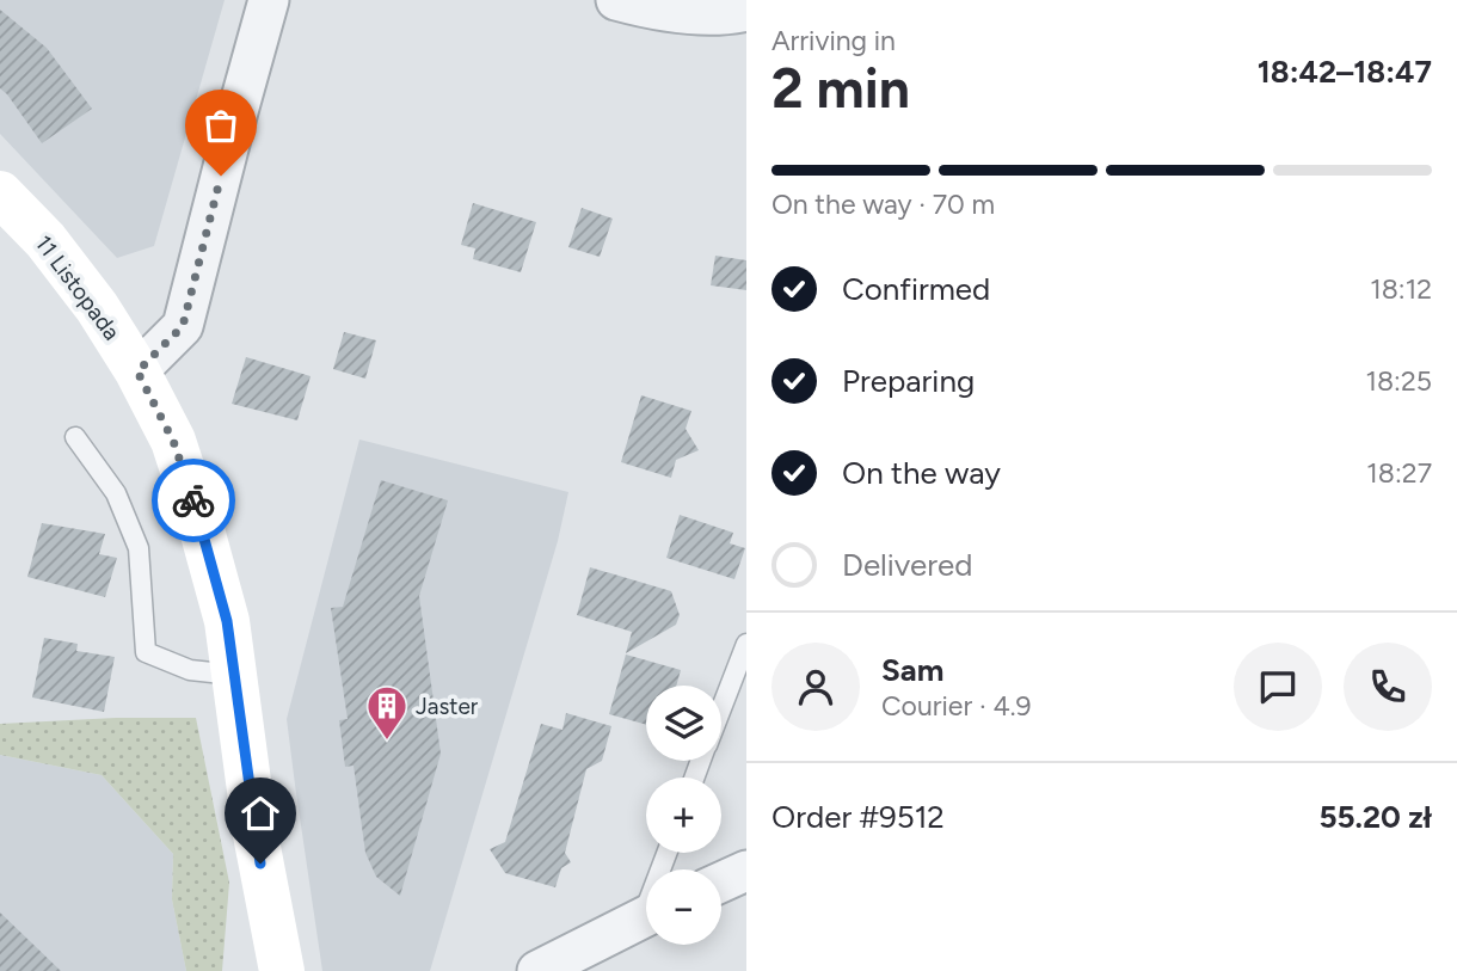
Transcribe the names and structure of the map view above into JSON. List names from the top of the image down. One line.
{"streets":{"main road":["11 Listopada"]},"places":{"building":["Jaster"]},"page":{"heading":["2 min","Arriving in","18:42–18:47"],"panel":["Sam","Courier · 4.9","Order #9512","55.20 zł"],"bar":"On the way · 70 m","list":[["Confirmed","18:12"],["Preparing","18:25"],["On the way","18:27"],"Delivered"],"map_buttons":["+","−"]}}
